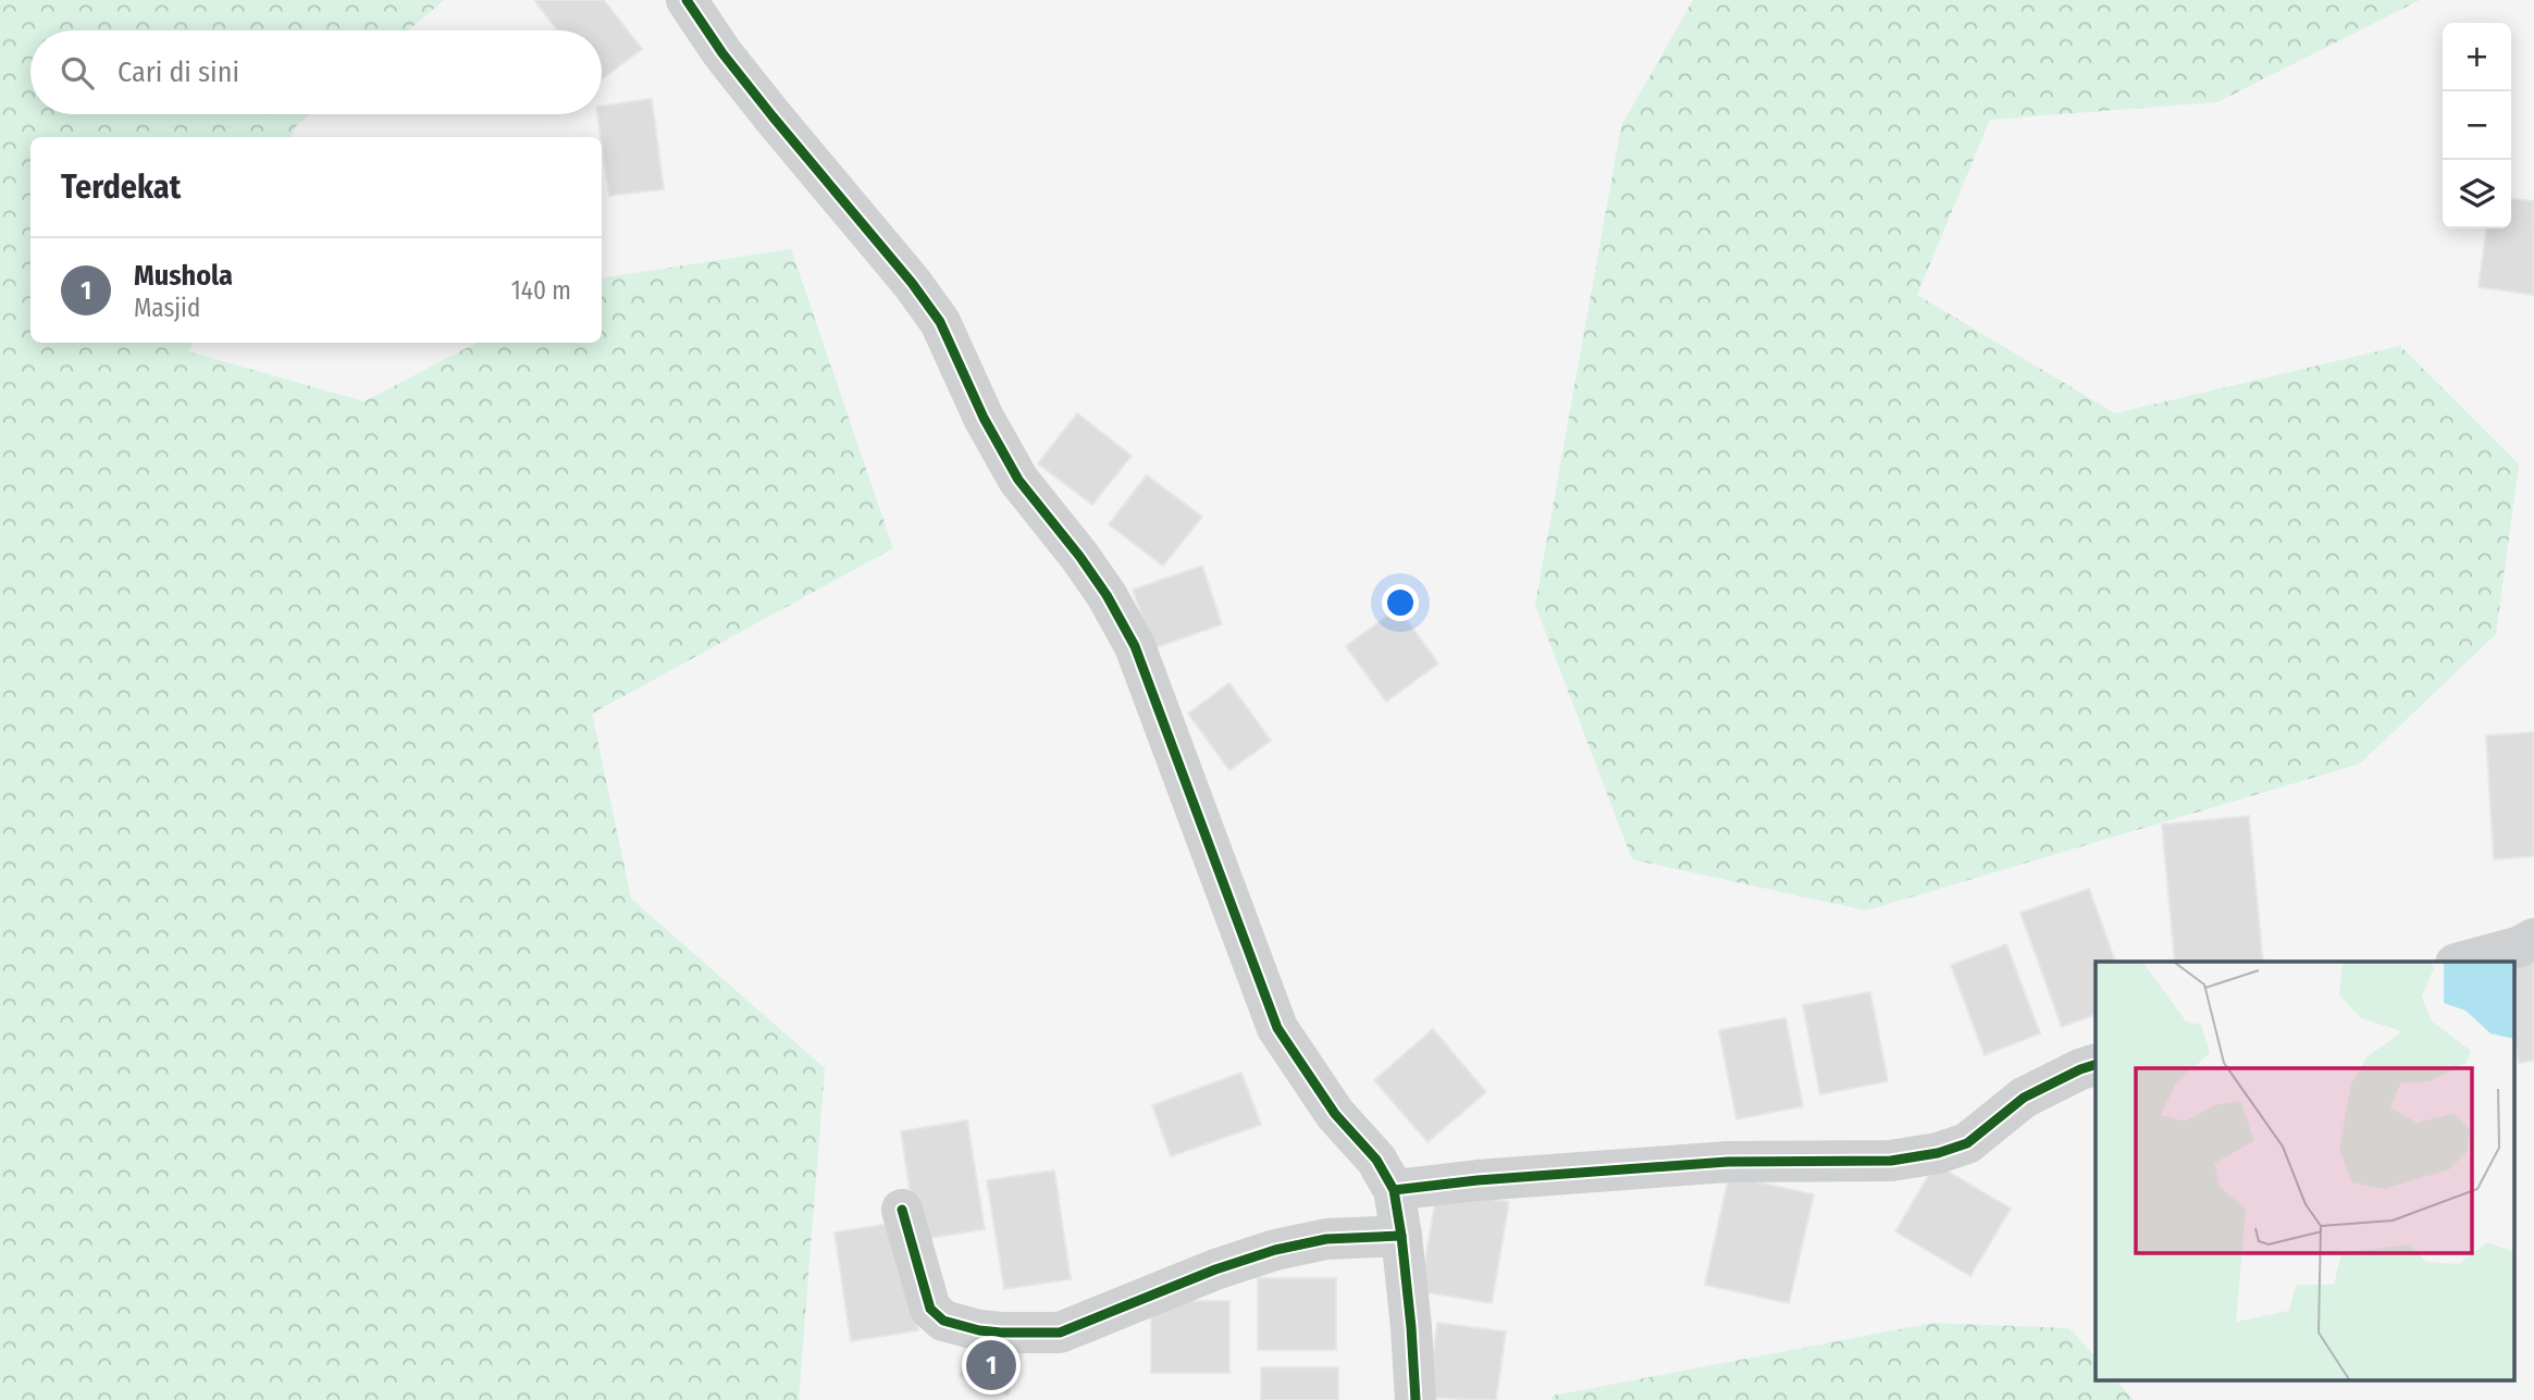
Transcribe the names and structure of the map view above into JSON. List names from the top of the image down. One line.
{"page":{"map_buttons":["+","−"],"search":"Cari di sini","heading":"Terdekat","list":[{"mark":"1","name":"Mushola","note":"Masjid","value":"140 m"}],"pins":"1"}}
